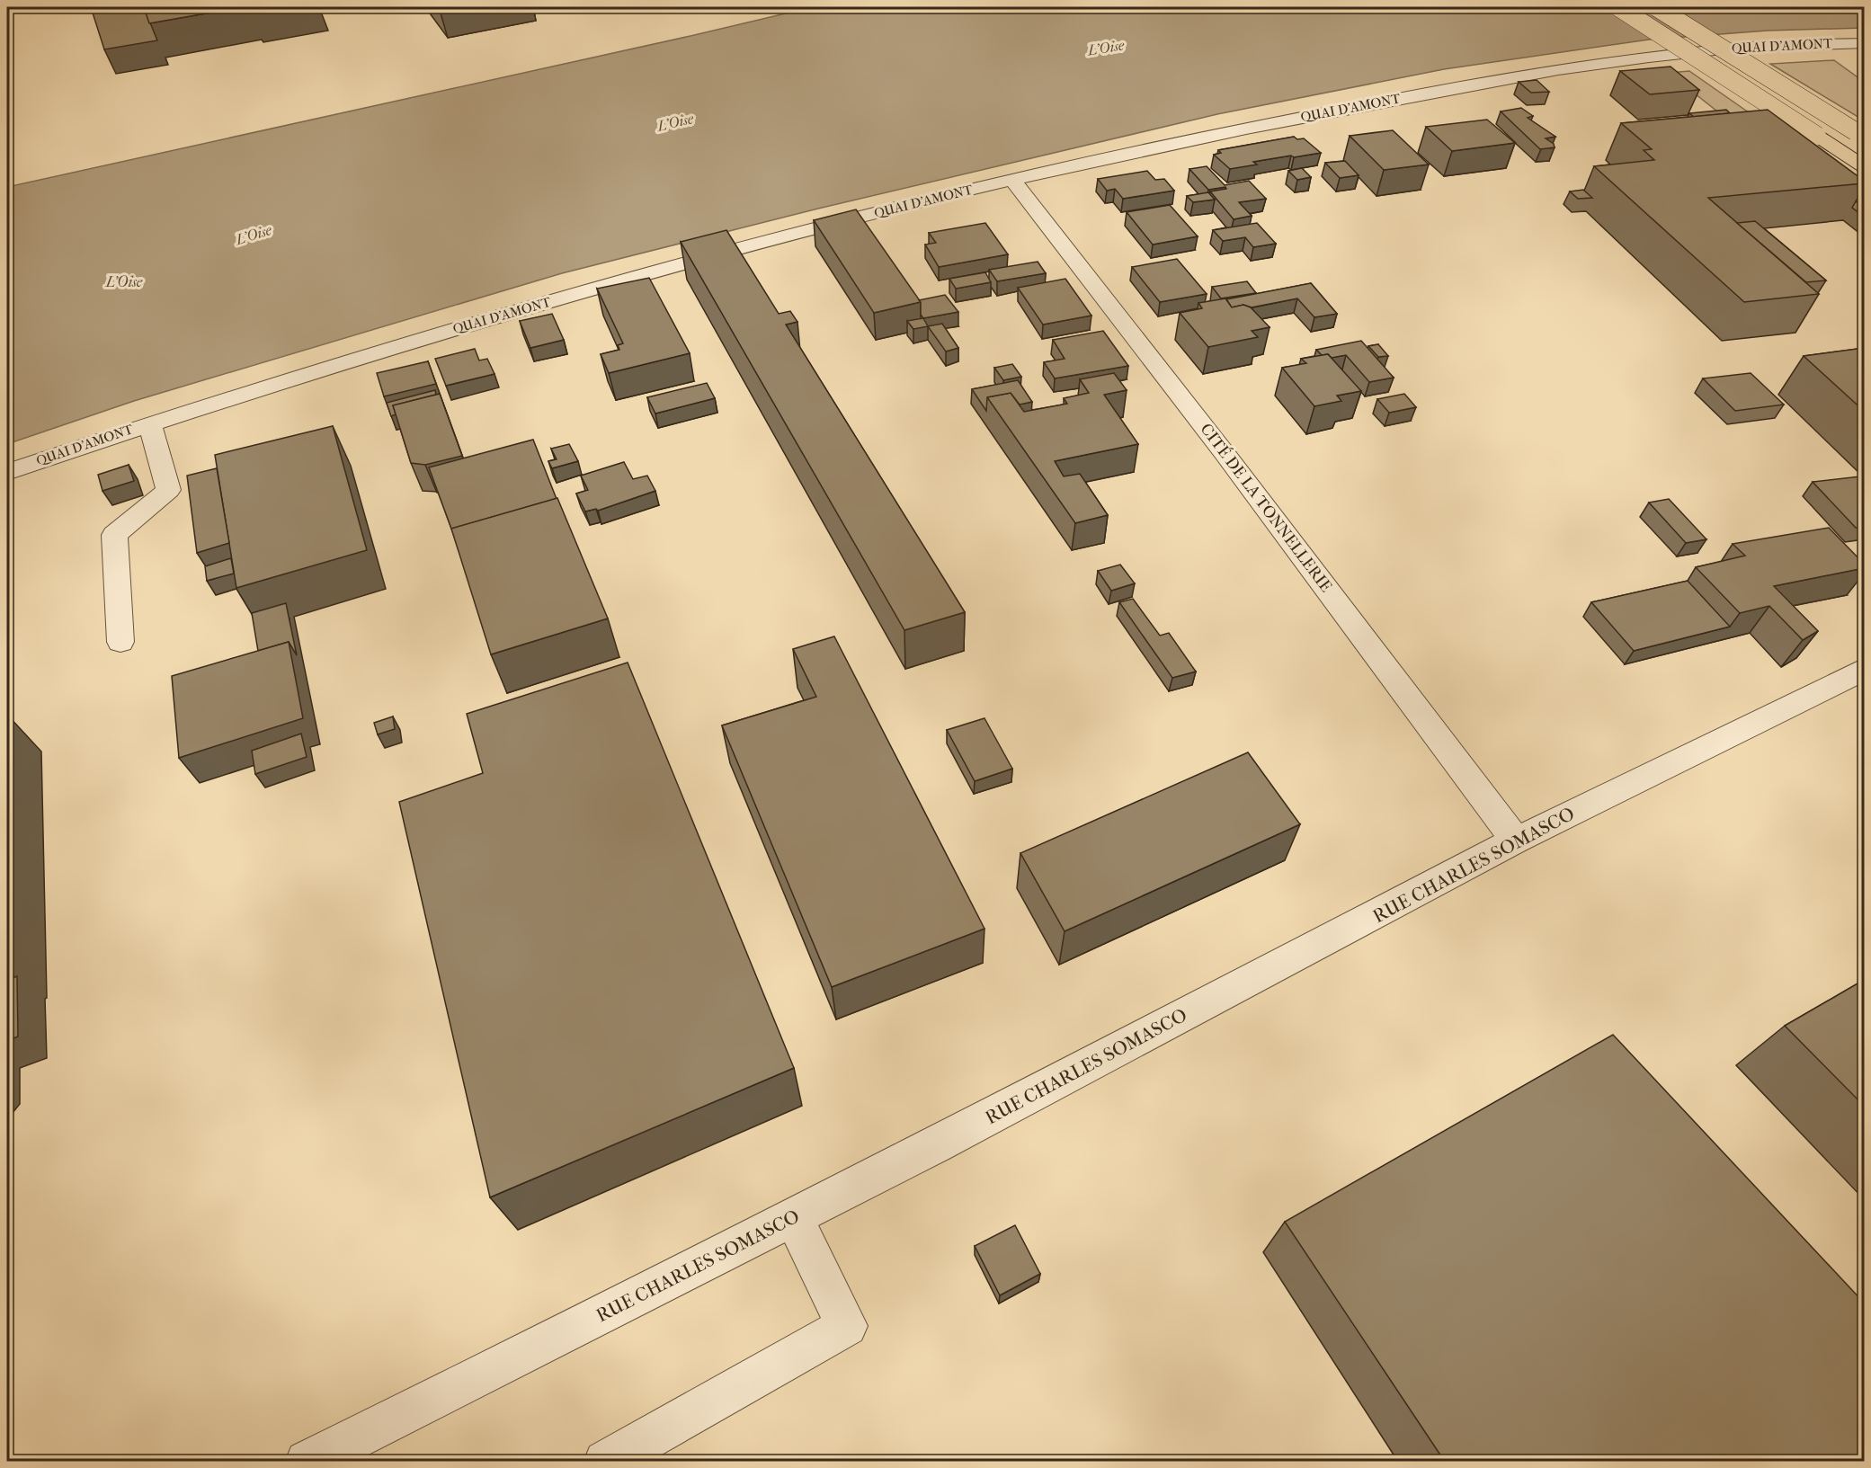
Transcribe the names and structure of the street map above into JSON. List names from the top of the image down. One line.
{"streets":{"street":["QUAI D'AMONT","CITÉ DE LA TONNELLERIE","RUE CHARLES SOMASCO"]},"crossings":[["QUAI D'AMONT","CITÉ DE LA TONNELLERIE"],["CITÉ DE LA TONNELLERIE","RUE CHARLES SOMASCO"]],"water":["L'Oise","L’Oise"]}
